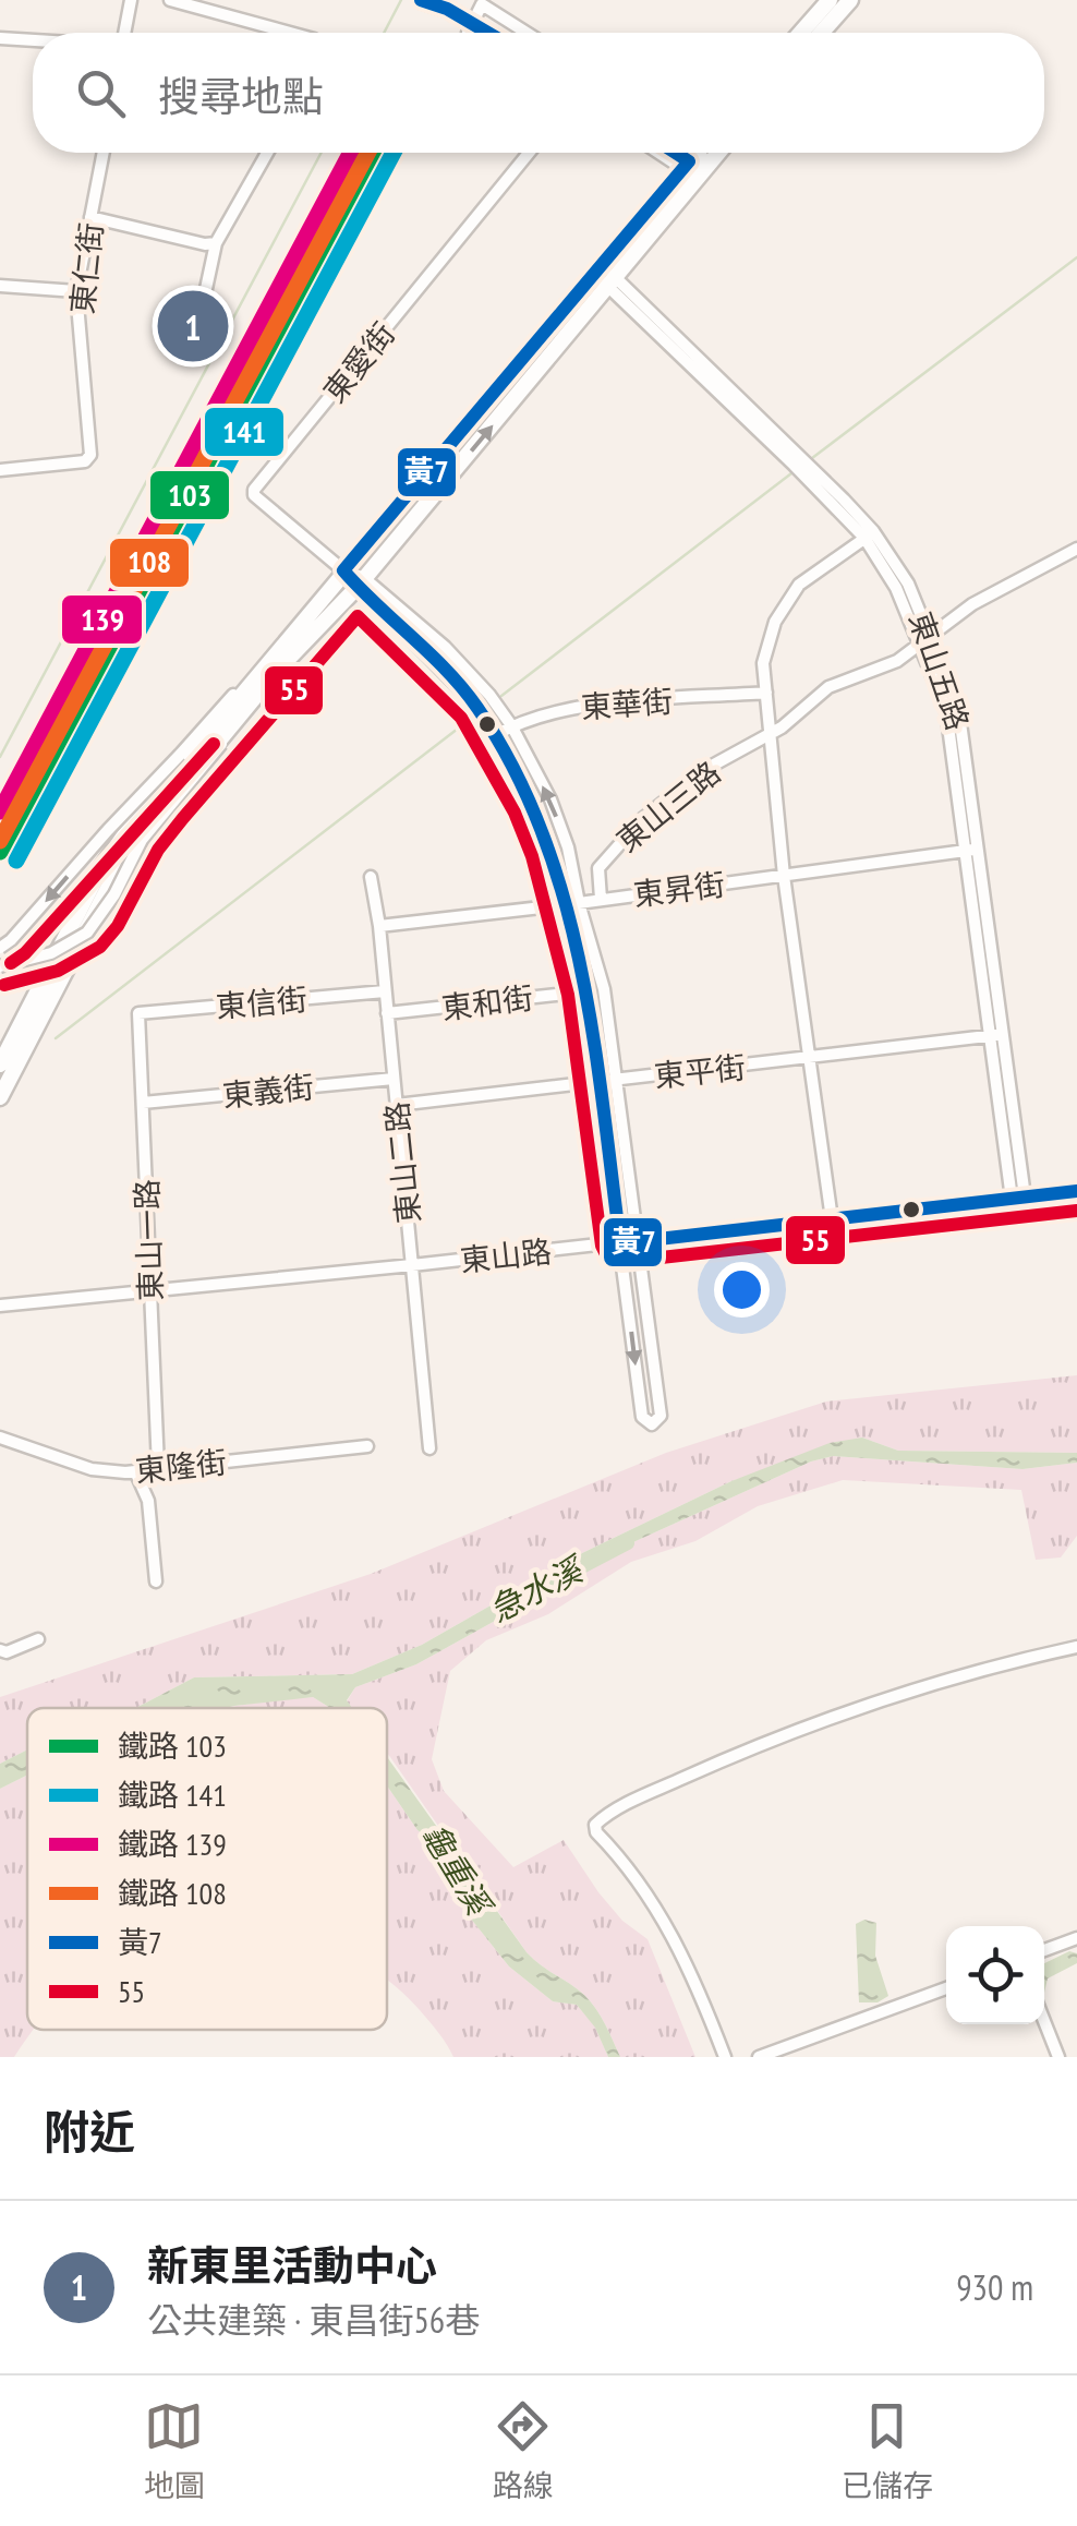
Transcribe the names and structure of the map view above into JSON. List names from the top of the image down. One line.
{"streets":{"street":["東仁街","東愛街","東山五路","東華街","東山三路","東昇街","東信街","東和街","東平街","東義街","東山二路","東山一路","東山路","東隆街"]},"crossings":[["東愛街","東山三路"],["東山五路","東山三路"],["東山五路","東昇街"],["東山五路","東平街"],["東山五路","東山路"],["東華街","東山三路"],["東山三路","東昇街"],["東山三路","東和街"],["東山三路","東平街"],["東山三路","東山路"],["東昇街","東山二路"],["東信街","東山二路"],["東信街","東山一路"],["東和街","東山二路"],["東平街","東山二路"],["東義街","東山二路"],["東義街","東山一路"],["東山二路","東山路"],["東山一路","東山路"],["東山一路","東隆街"]],"water":["急水溪","龜重溪"],"lines":["transit line 黃7","rail line 103","rail line 141","rail line 139","rail line 108","transit line 55"],"legend":["鐵路 103","鐵路 141","鐵路 139","鐵路 108","黃7","55"],"page":{"search":"搜尋地點","pins":"1","heading":"附近","list":[{"mark":"1","name":"新東里活動中心","note":"公共建築 · 東昌街56巷","value":"930 m"}],"nav":["地圖","路線","已儲存"]}}
